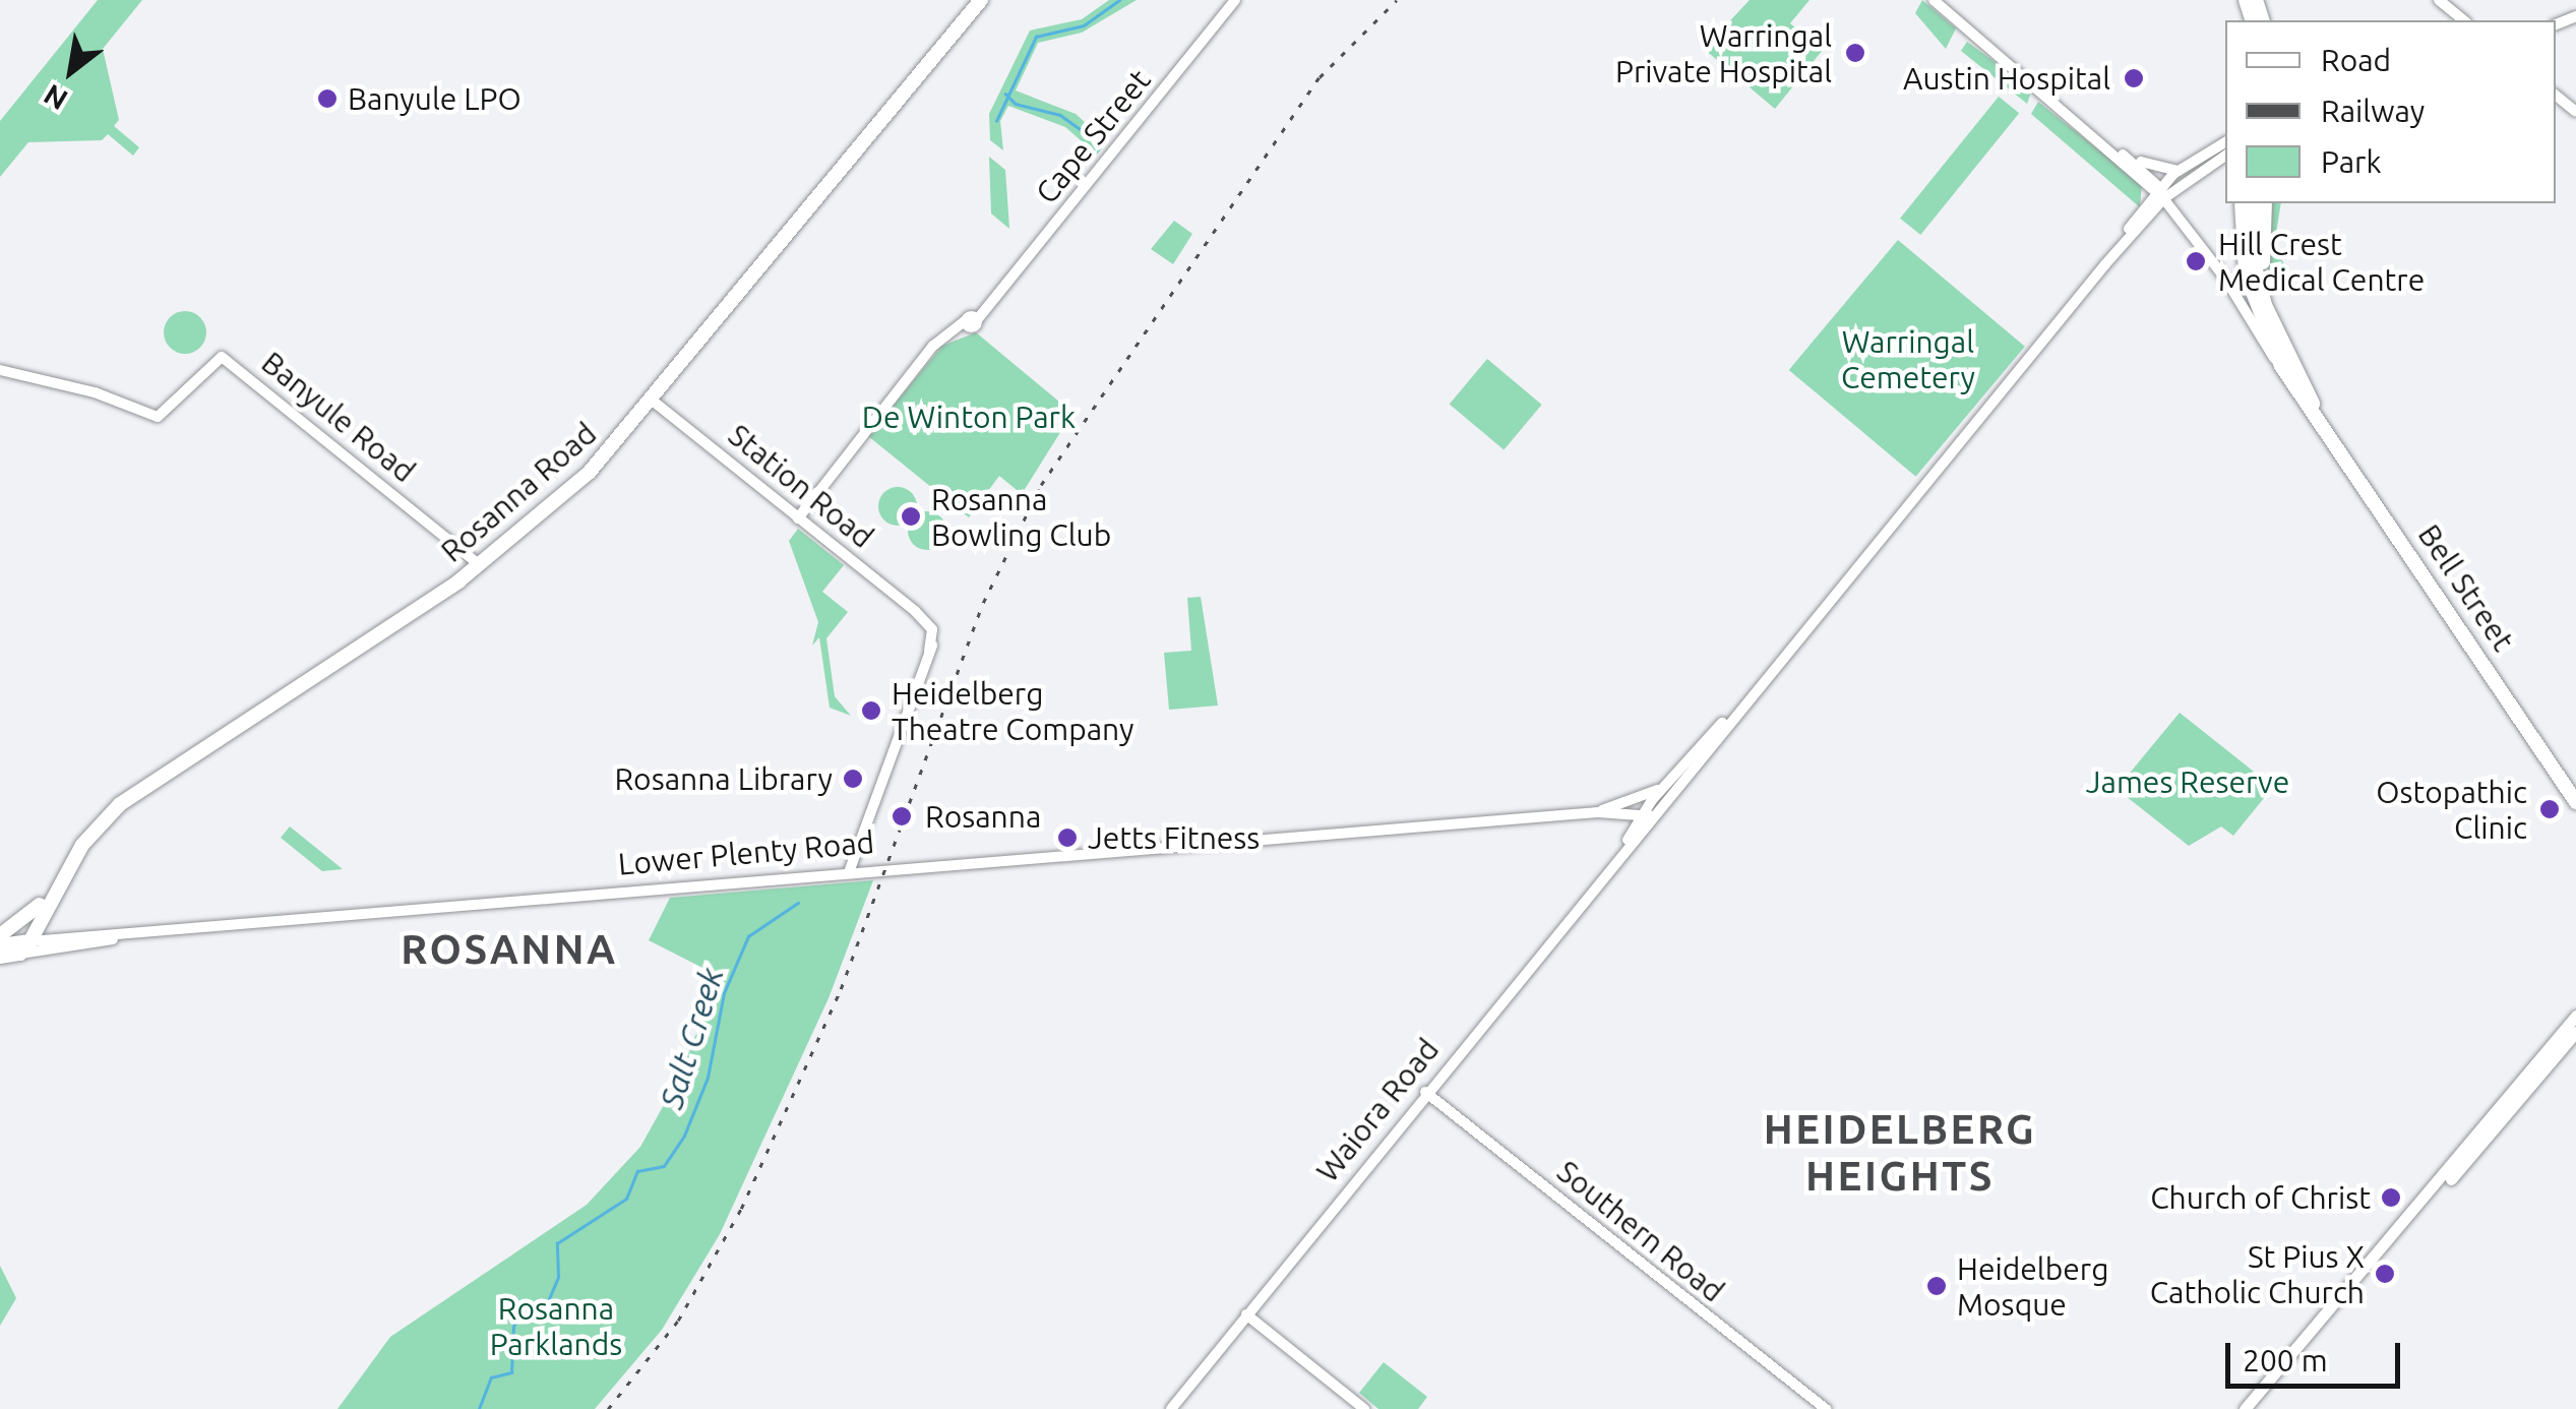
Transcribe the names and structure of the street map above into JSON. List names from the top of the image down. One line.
{"streets":{"highway":["Rosanna Road","Bell Street","Lower Plenty Road"],"main road":["Cape Street","Banyule Road","Station Road","Waiora Road","Southern Road"]},"crossings":[["Cape Street","Station Road"],["Banyule Road","Rosanna Road"],["Station Road","Rosanna Road"],["Station Road","Lower Plenty Road"],["Rosanna Road","Lower Plenty Road"],["Waiora Road","Southern Road"]],"districts":["ROSANNA","HEIDELBERG HEIGHTS"],"water":["Salt Creek"],"parks":["Warringal Cemetery","De Winton Park","James Reserve","Rosanna Parklands"],"places":["Warringal Private Hospital","Austin Hospital","Banyule LPO","Hill Crest Medical Centre","Rosanna Bowling Club","Heidelberg Theatre Company","Rosanna Library","Ostopathic Clinic","Rosanna","Jetts Fitness","Church of Christ","St Pius X Catholic Church","Heidelberg Mosque"],"legend":["Road","Railway","Park"],"scale_bar":"200 m","north":"bottom left"}
